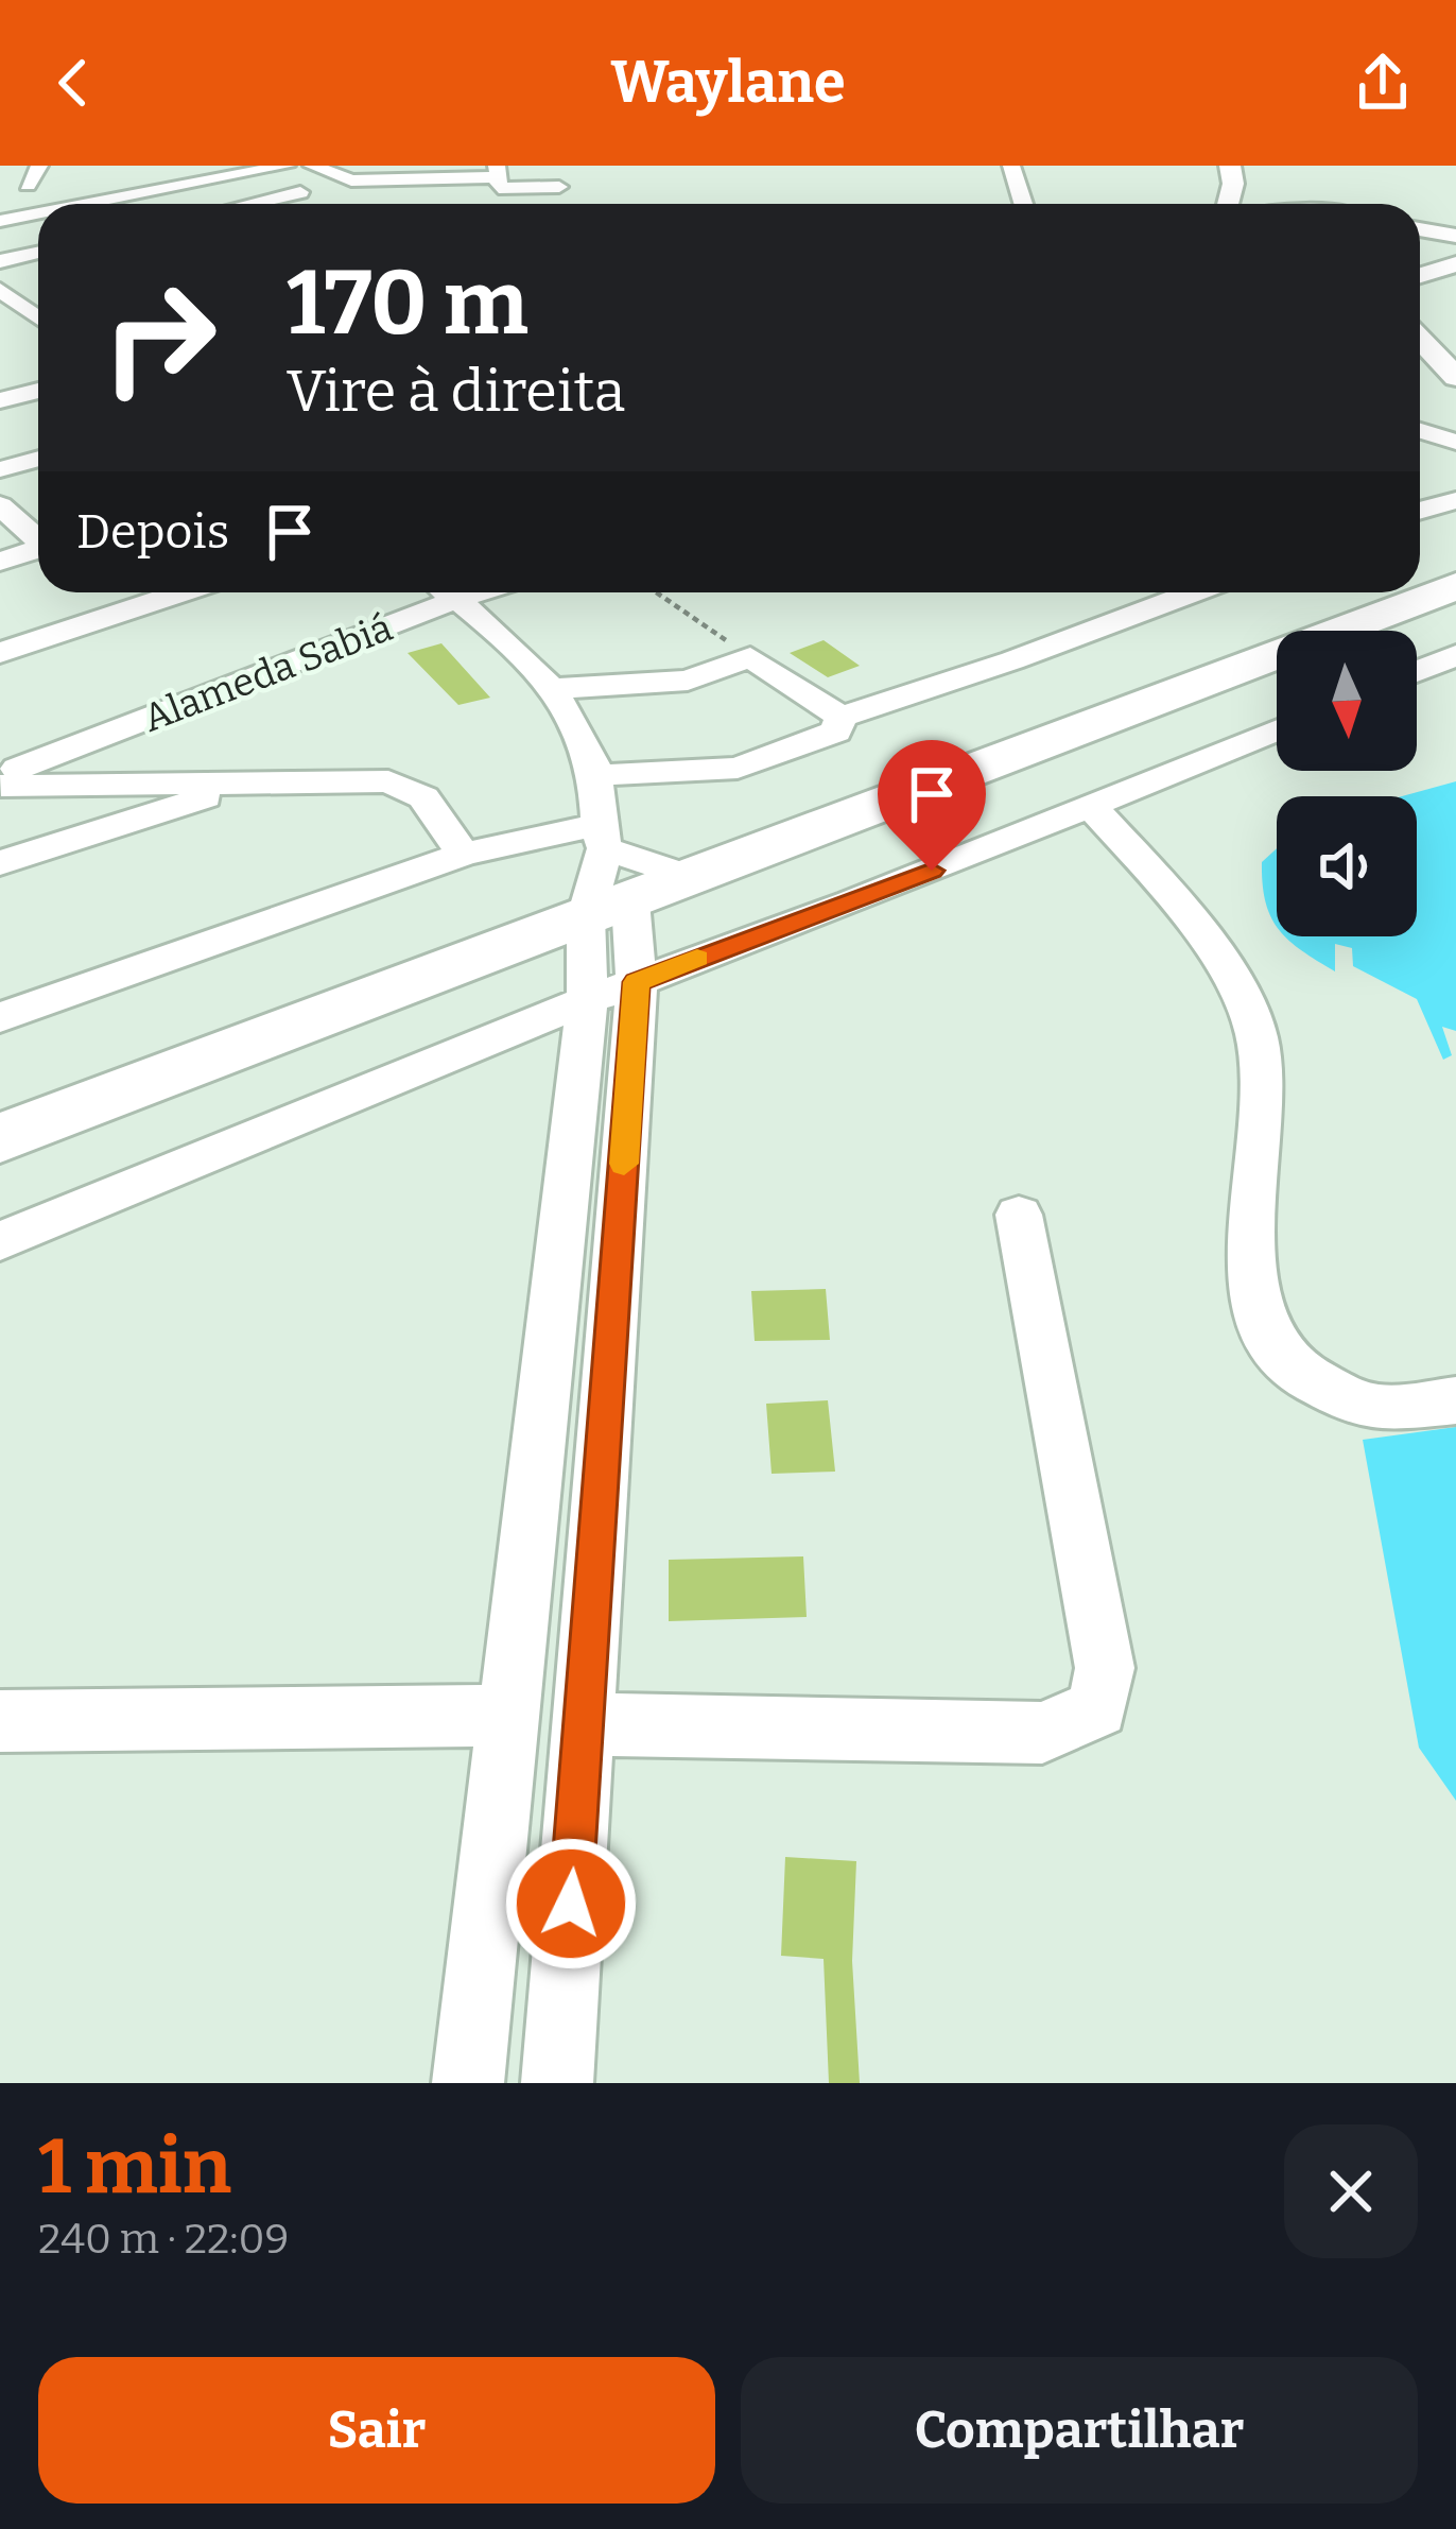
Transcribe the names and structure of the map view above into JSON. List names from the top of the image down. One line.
{"streets":{"street":["Alameda Sabiá"]},"north":"bottom","page":{"header":"Waylane","turn":["170 m","Vire à direita"],"then":"Depois","heading":["1 min","240 m · 22:09"],"buttons":["Sair","Compartilhar"]}}
